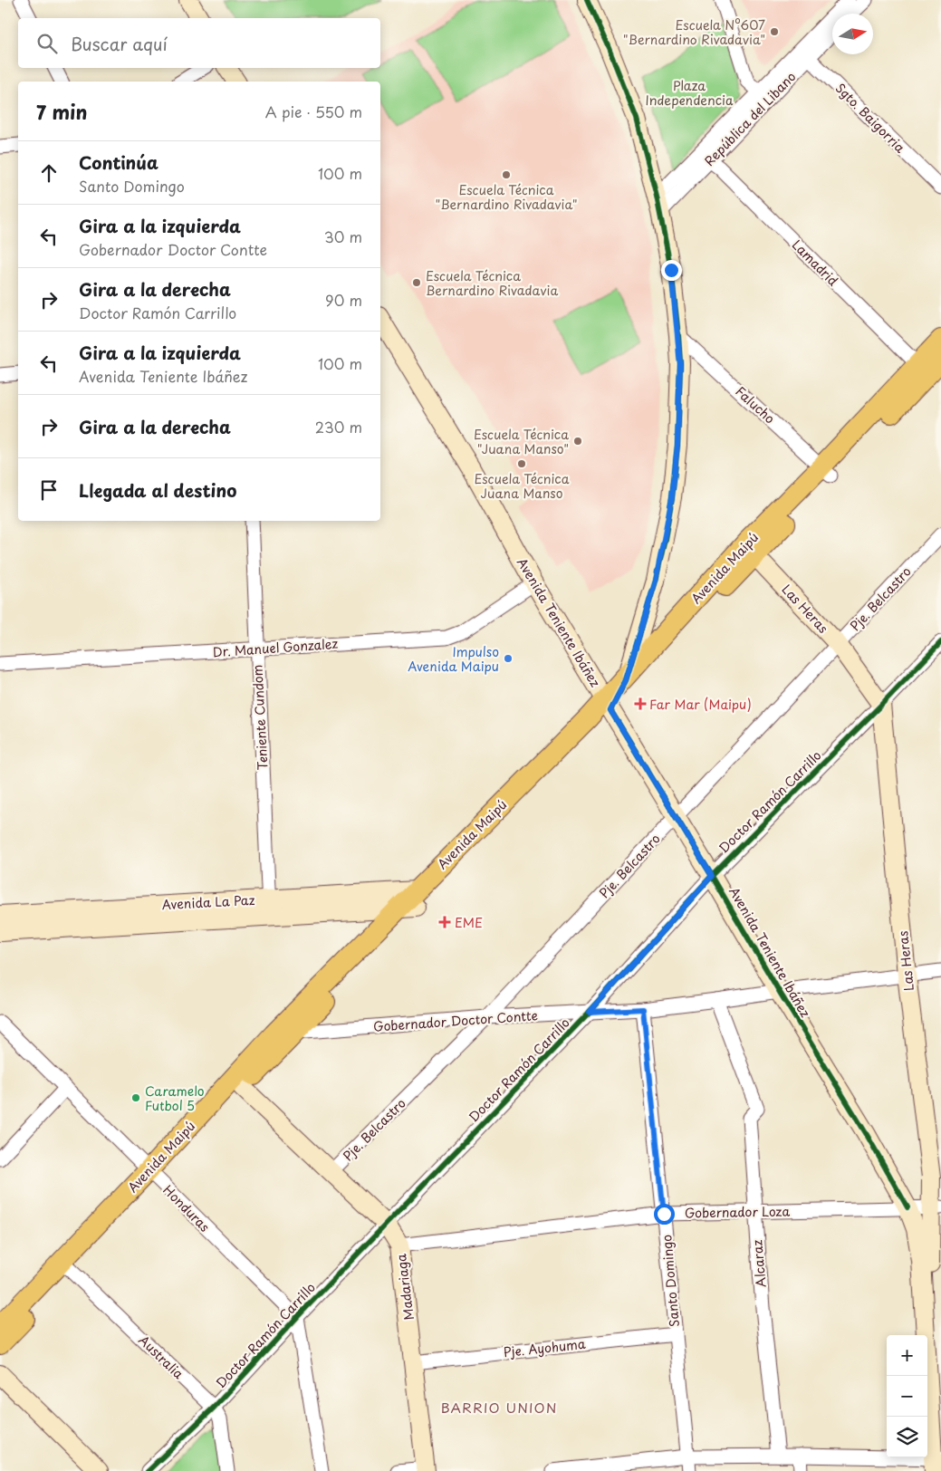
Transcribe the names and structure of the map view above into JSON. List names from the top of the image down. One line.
{"streets":{"main road":["Avenida Maipú"],"street":["Sgto. Baigorria","República del Libano","Lamadrid","Falucho","Pje. Belcastro","Las Heras","Avenida Teniente Ibáñez","Dr. Manuel Gonzalez","Teniente Cundom","Doctor Ramón Carrillo","Avenida La Paz","Gobernador Doctor Contte","Honduras","Gobernador Loza","Alcaraz","Santo Domingo","Madariaga","Pje. Ayohuma","Australia"]},"crossings":[["Sgto. Baigorria","República del Libano"],["República del Libano","Lamadrid"],["Lamadrid","Avenida Maipú"],["Falucho","Avenida Maipú"],["Avenida Maipú","Las Heras"],["Avenida Maipú","Avenida Teniente Ibáñez"],["Avenida Maipú","Avenida La Paz"],["Avenida Maipú","Gobernador Doctor Contte"],["Avenida Maipú","Honduras"],["Avenida Maipú","Madariaga"],["Avenida Maipú","Australia"],["Pje. Belcastro","Las Heras"],["Pje. Belcastro","Avenida Teniente Ibáñez"],["Pje. Belcastro","Gobernador Doctor Contte"],["Pje. Belcastro","Madariaga"],["Las Heras","Doctor Ramón Carrillo"],["Las Heras","Gobernador Doctor Contte"],["Las Heras","Gobernador Loza"],["Avenida Teniente Ibáñez","Dr. Manuel Gonzalez"],["Avenida Teniente Ibáñez","Doctor Ramón Carrillo"],["Avenida Teniente Ibáñez","Gobernador Doctor Contte"],["Avenida Teniente Ibáñez","Gobernador Loza"],["Dr. Manuel Gonzalez","Teniente Cundom"],["Teniente Cundom","Avenida La Paz"],["Doctor Ramón Carrillo","Gobernador Doctor Contte"],["Doctor Ramón Carrillo","Honduras"],["Doctor Ramón Carrillo","Madariaga"],["Doctor Ramón Carrillo","Australia"],["Gobernador Doctor Contte","Alcaraz"],["Gobernador Doctor Contte","Santo Domingo"],["Gobernador Loza","Alcaraz"],["Gobernador Loza","Santo Domingo"],["Gobernador Loza","Madariaga"],["Santo Domingo","Pje. Ayohuma"],["Madariaga","Pje. Ayohuma"]],"districts":["BARRIO UNION"],"parks":["Plaza Independencia"],"places":{"other":["Escuela Nº607 \"Bernardino Rivadavia\"","Escuela Técnica \"Bernardino Rivadavia\"","Escuela Técnica Bernardino Rivadavia","Escuela Técnica \"Juana Manso\"","Escuela Técnica Juana Manso","Impulso Avenida Maipu","Caramelo Futbol 5"],"health":["Far Mar (Maipu)","EME"]},"north":"right","page":{"search":"Buscar aquí","heading":["7 min","A pie · 550 m"],"list":[["Continúa","Santo Domingo","100 m"],["Gira a la izquierda","Gobernador Doctor Contte","30 m"],["Gira a la derecha","Doctor Ramón Carrillo","90 m"],["Gira a la izquierda","Avenida Teniente Ibáñez","100 m"],["Gira a la derecha","230 m"],"Llegada al destino"],"map_buttons":["+","−"]}}
